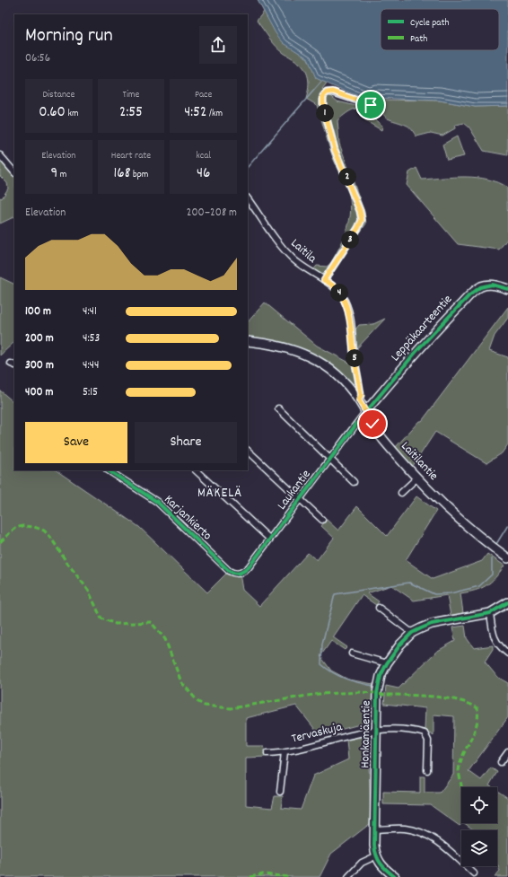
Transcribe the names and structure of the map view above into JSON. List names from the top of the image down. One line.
{"streets":{"street":["Laitila","Leppäkaarteentie","Laitilantie","Laukantie","Karjankierto","Tervaskuja","Honkamäentie"]},"crossings":[["Laitila","Laitilantie"],["Leppäkaarteentie","Laitilantie"],["Leppäkaarteentie","Laukantie"],["Laitilantie","Laukantie"],["Laukantie","Karjankierto"],["Tervaskuja","Honkamäentie"]],"districts":["MÄKELÄ"],"legend":["Cycle path","Path"],"page":{"heading":["Morning run","06:56"],"stats":[["Distance","0.60 km"],["Time","2:55"],["Pace","4:52 /km"],["Elevation","9 m"],["Heart rate","168 bpm"],["kcal","46"]],"pins":["1","2","3","4","5"],"chart":["Elevation","200–208 m"],"list":[{"name":"100 m","note":"4:41"},{"name":"200 m","note":"4:53"},{"name":"300 m","note":"4:44"},{"name":"400 m","note":"5:15"}],"buttons":["Save","Share"]}}
